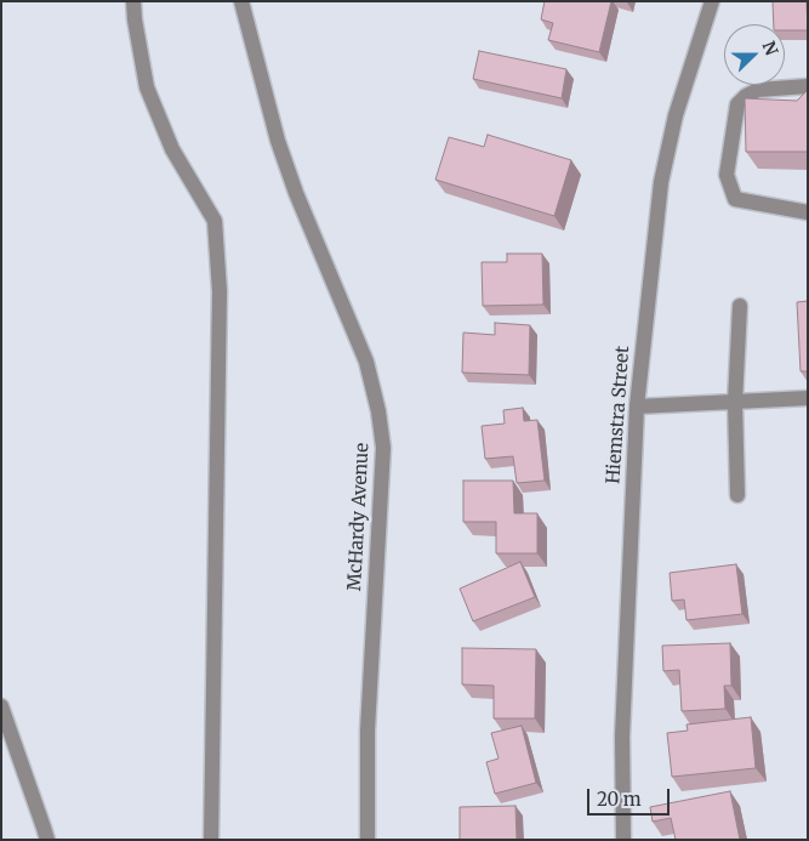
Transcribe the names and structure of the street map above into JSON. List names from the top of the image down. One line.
{"streets":{"street":["Hiemstra Street","McHardy Avenue"]},"scale_bar":"20 m","north":"right"}
